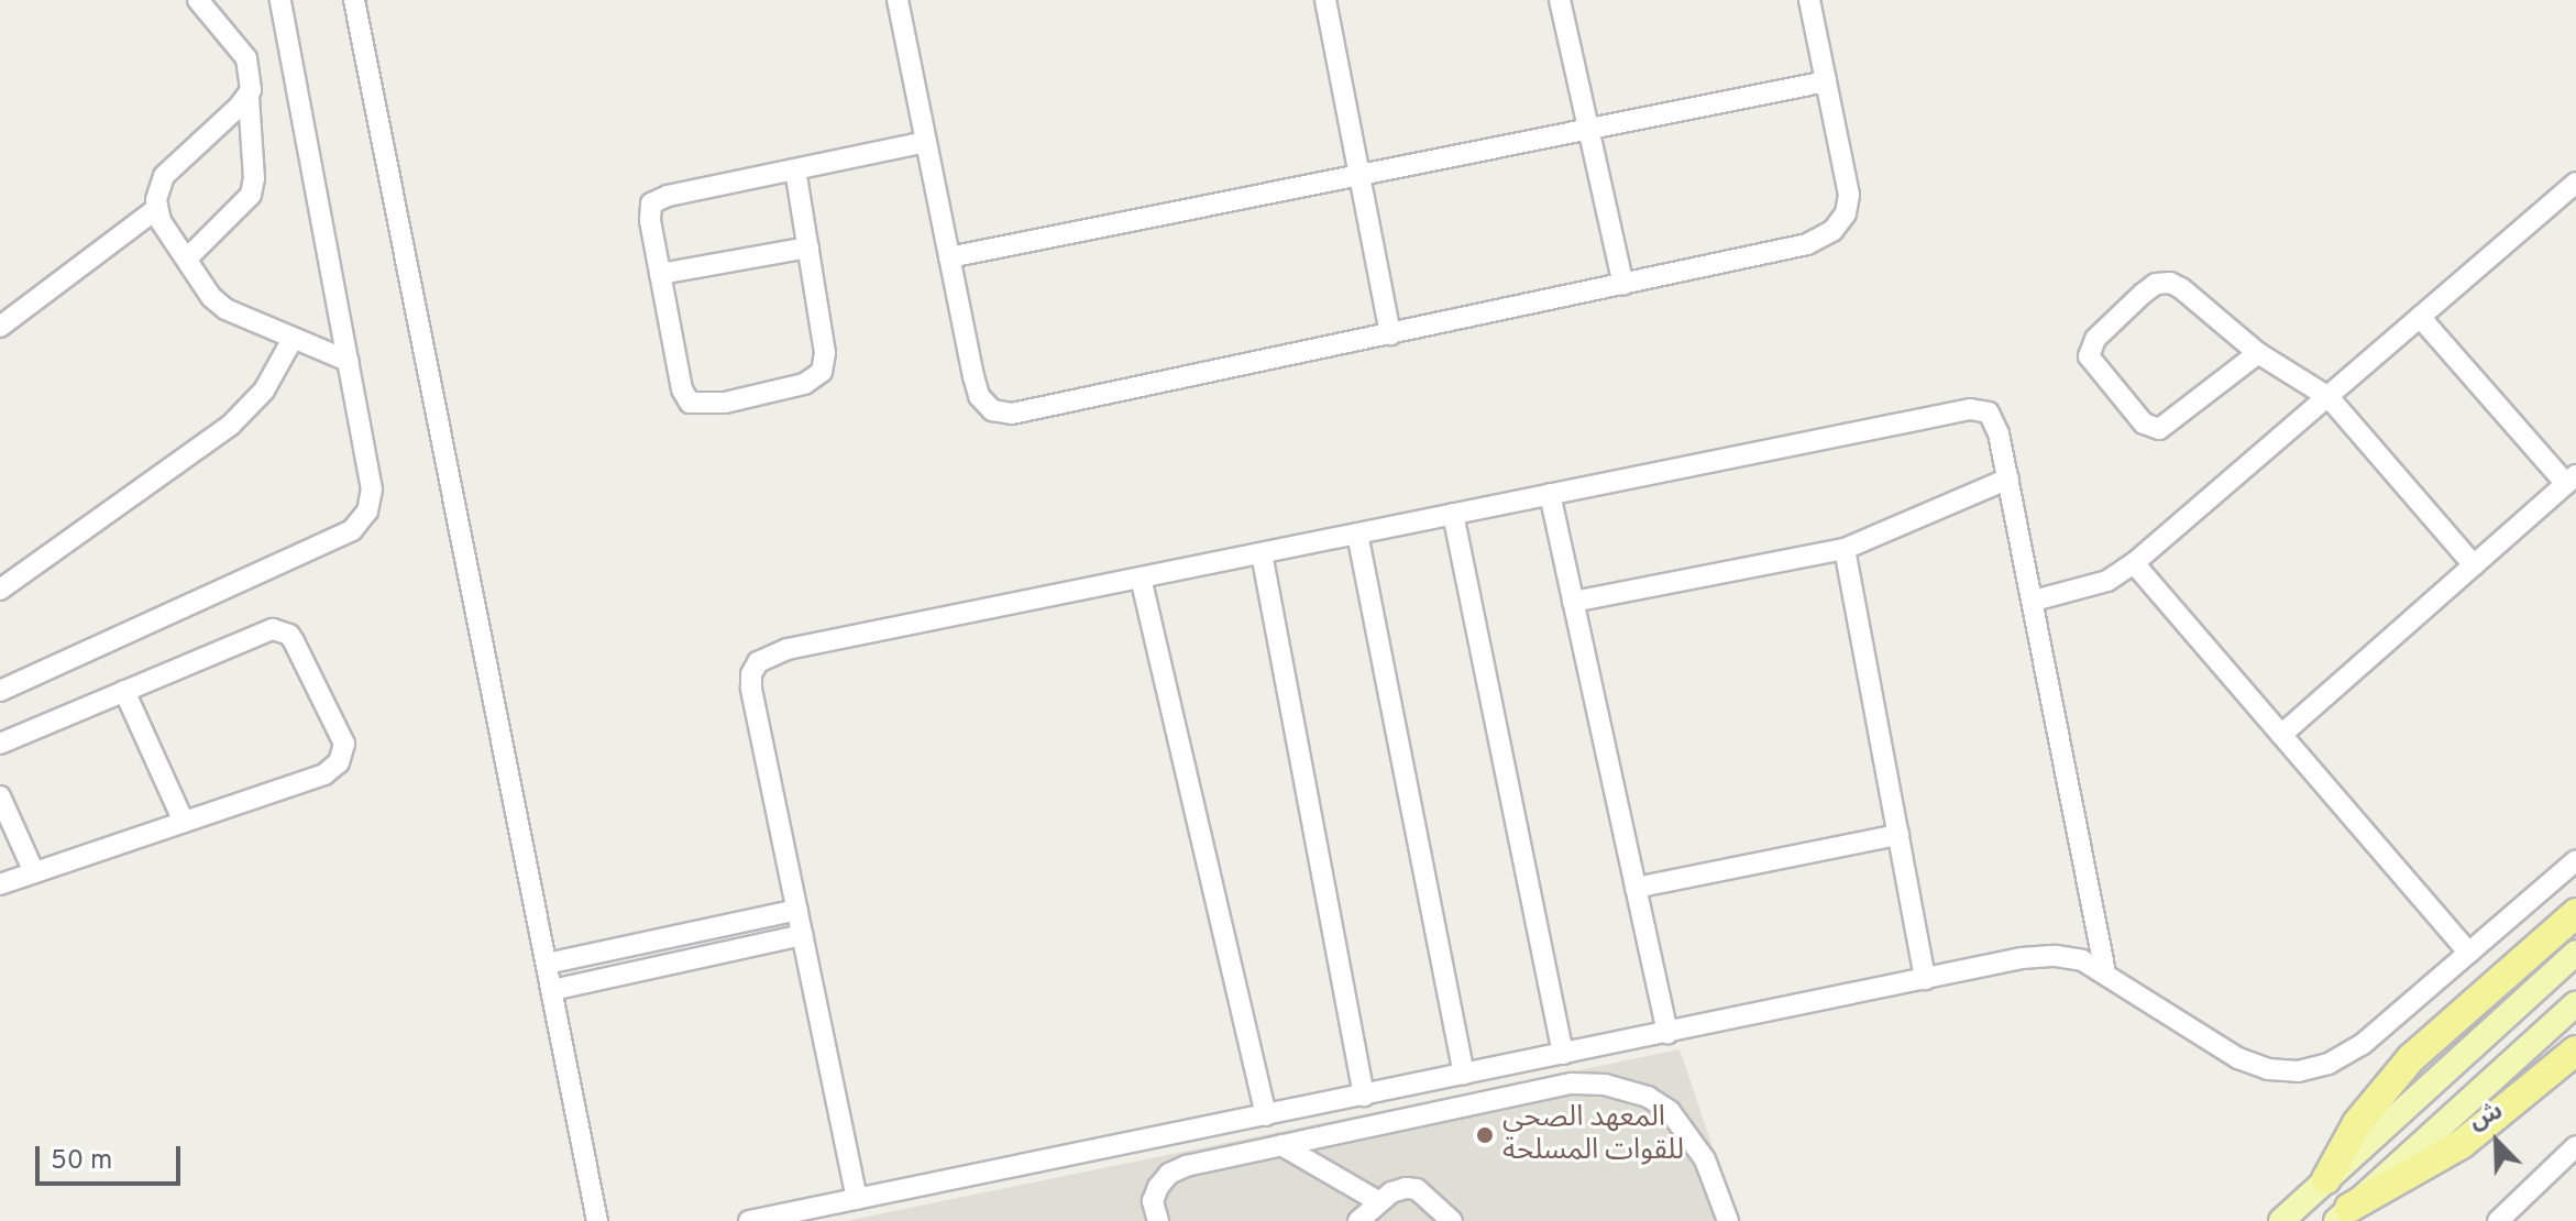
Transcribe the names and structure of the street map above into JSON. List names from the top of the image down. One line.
{"places":["المعهد الصحي للقوات المسلحة"],"scale_bar":"50 m","north":"top left"}
